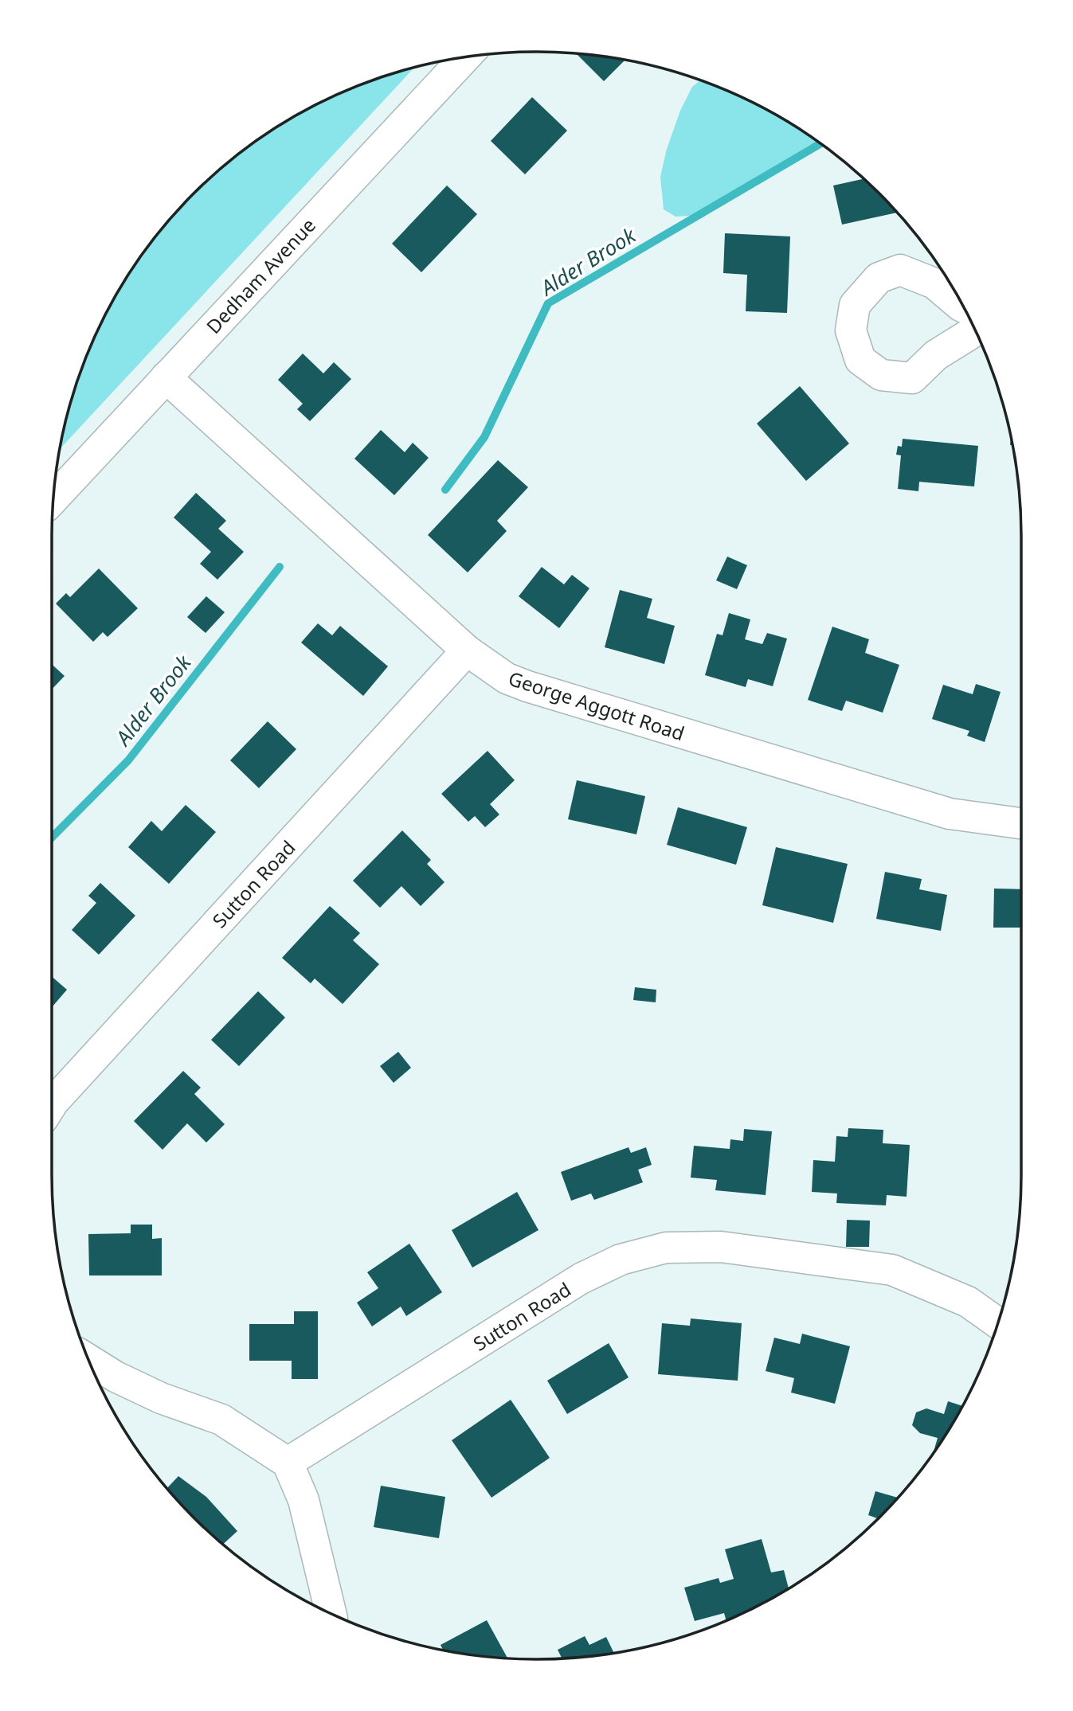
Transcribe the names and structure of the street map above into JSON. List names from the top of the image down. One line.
{"streets":{"street":["Dedham Avenue","George Aggott Road","Sutton Road"]},"crossings":[["Dedham Avenue","George Aggott Road"],["George Aggott Road","Sutton Road"]],"water":["Alder Brook"]}
